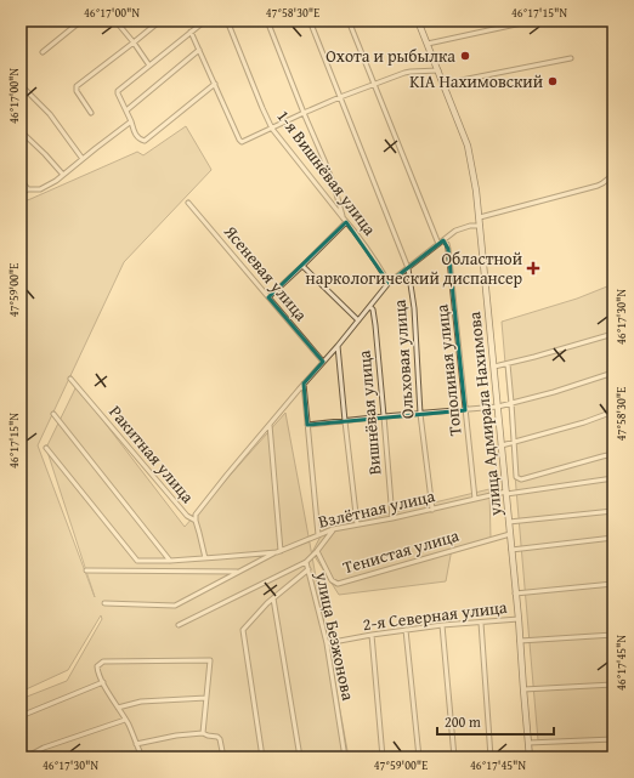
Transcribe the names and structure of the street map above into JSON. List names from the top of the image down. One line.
{"streets":{"main road":["улица Адмирала Нахимова"],"street":["1-я Вишнёвая улица","Ясеневая улица","Ольховая улица","Тополиная улица","Вишнёвая улица","Ракитная улица","Взлётная улица","Тенистая улица","2-я Северная улица","улица Безжонова"]},"crossings":[["Ольховая улица","Взлётная улица"],["Тополиная улица","Взлётная улица"],["Вишнёвая улица","Взлётная улица"],["улица Адмирала Нахимова","Взлётная улица"],["улица Адмирала Нахимова","Тенистая улица"],["улица Адмирала Нахимова","2-я Северная улица"],["Ракитная улица","Взлётная улица"],["Взлётная улица","улица Безжонова"],["Тенистая улица","улица Безжонова"],["2-я Северная улица","улица Безжонова"]],"places":{"other":["Охота и рыбылка","KIA Нахимовский"],"health":["Областной наркологический диспансер"]},"scale_bar":"200 m","coordinates":["46°17'00\"N","47°58'30\"E","46°17'15\"N","47°59'00\"E","46°17'30\"N","46°17'45\"N"]}
